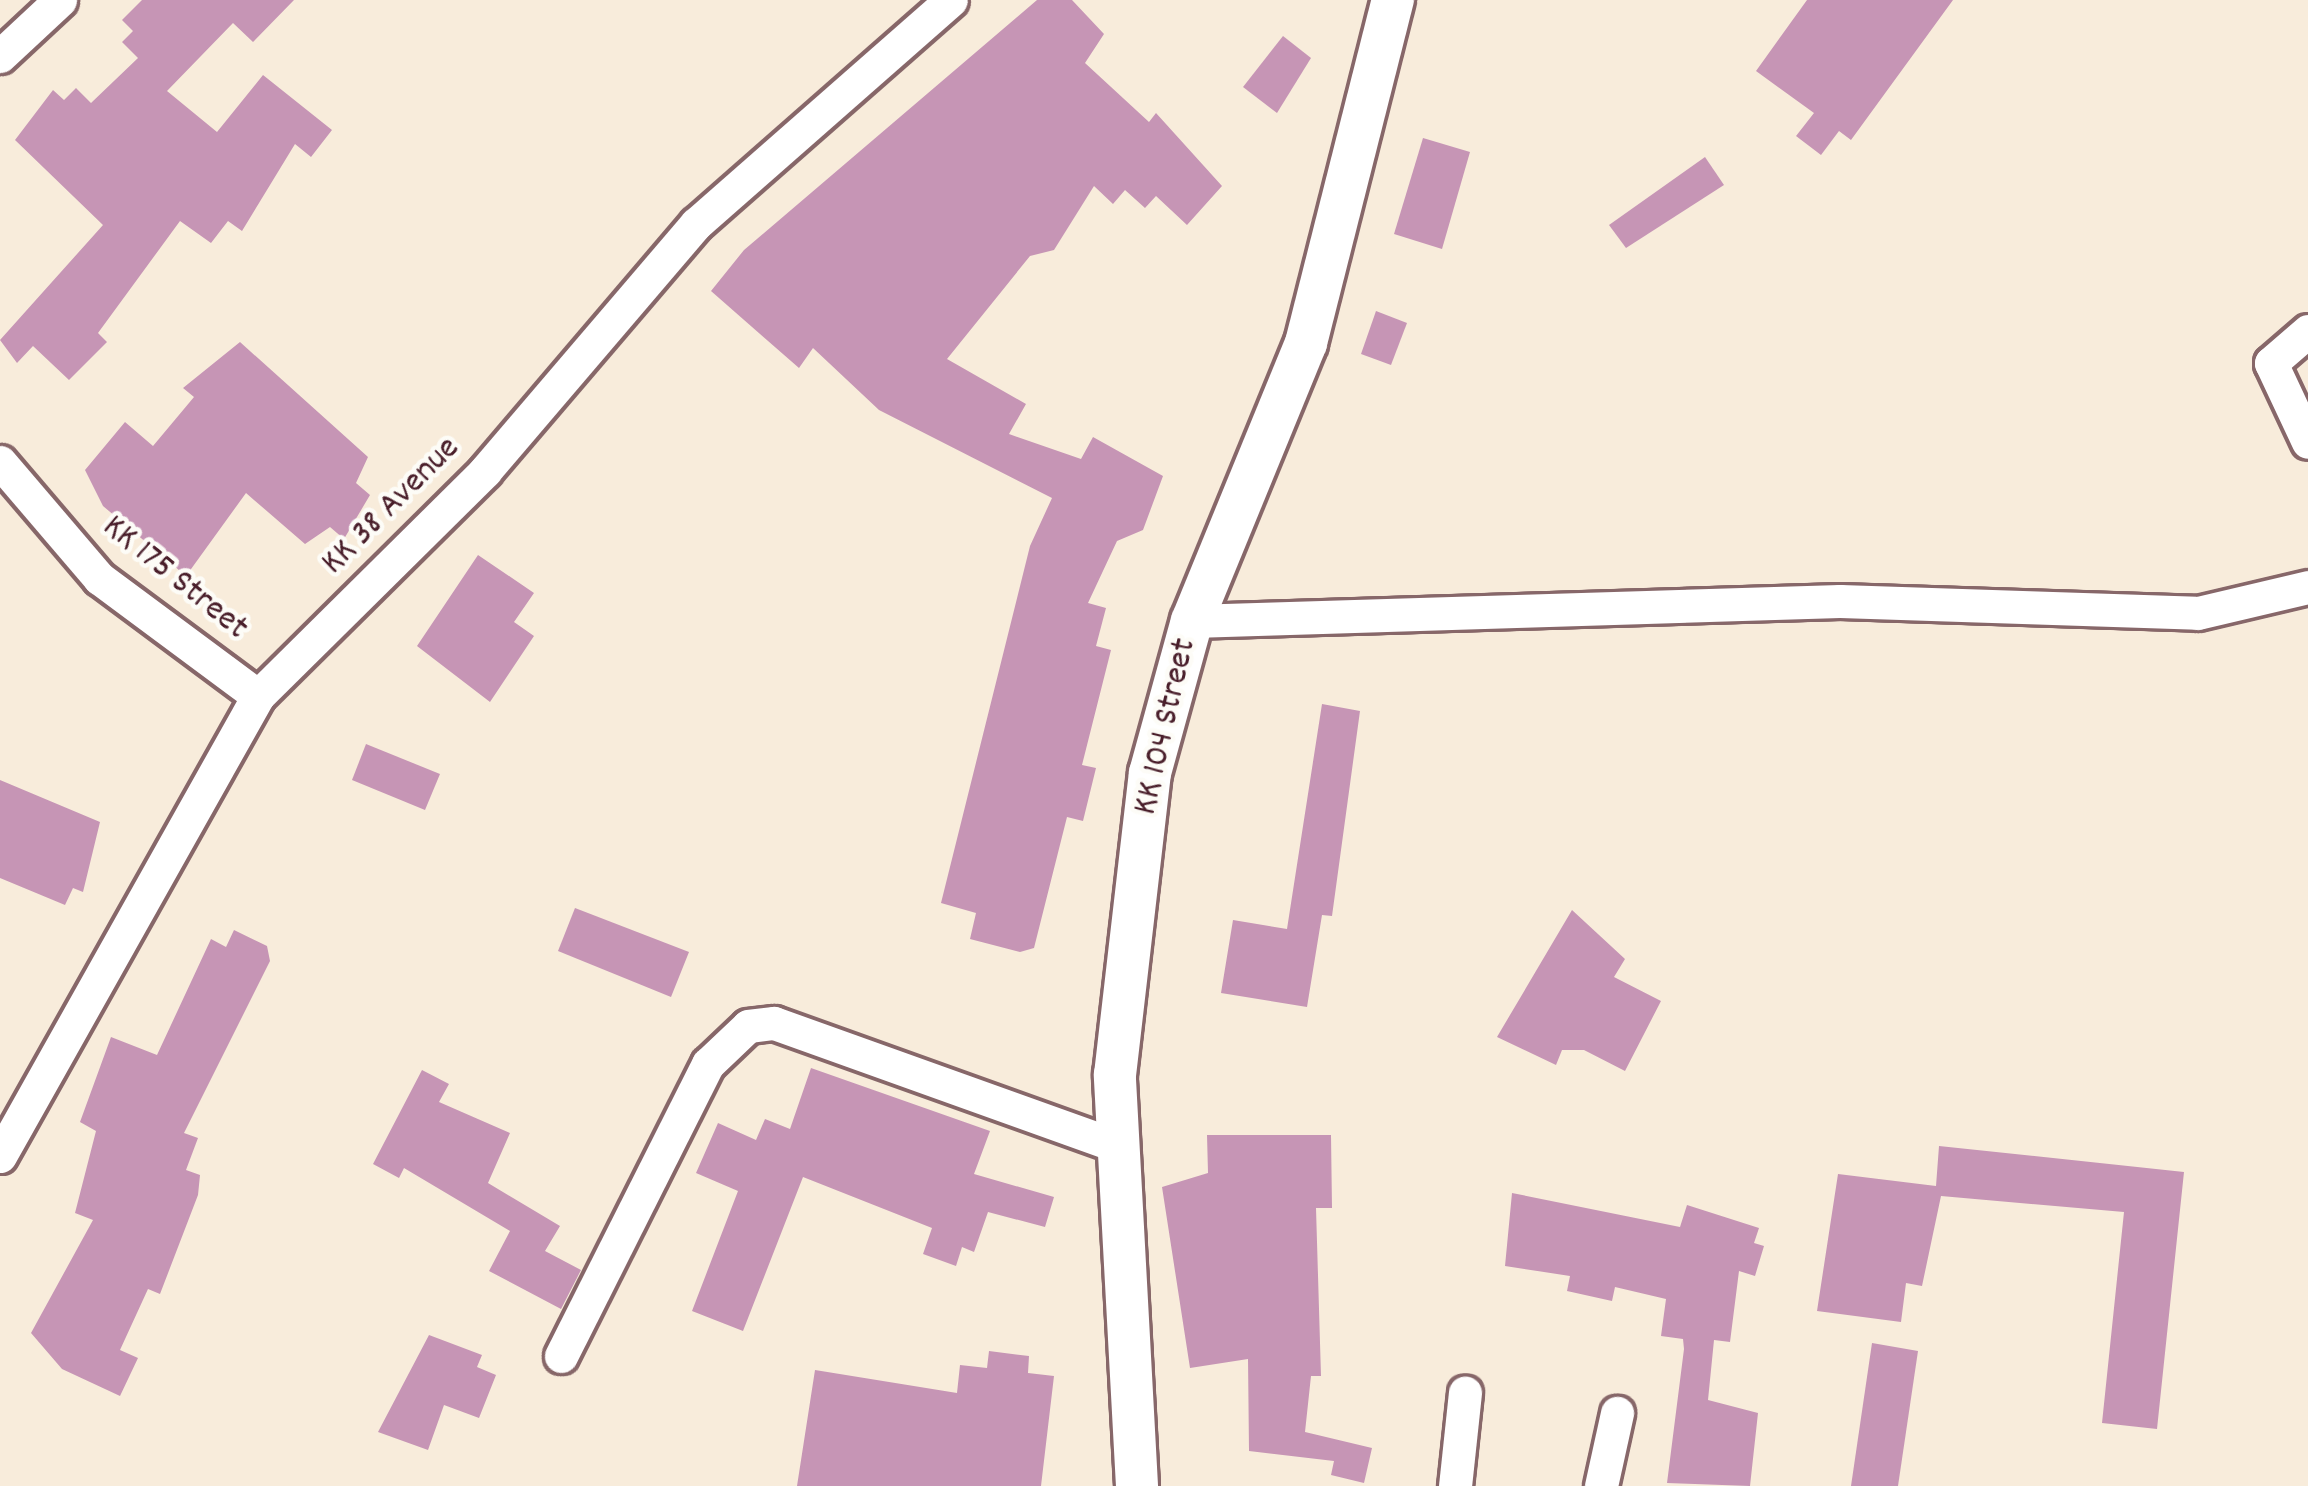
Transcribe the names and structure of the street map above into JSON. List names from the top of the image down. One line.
{"streets":{"street":["KK 38 Avenue","KK 175 Street","KK 104 Street"]},"crossings":[["KK 38 Avenue","KK 175 Street"]]}
